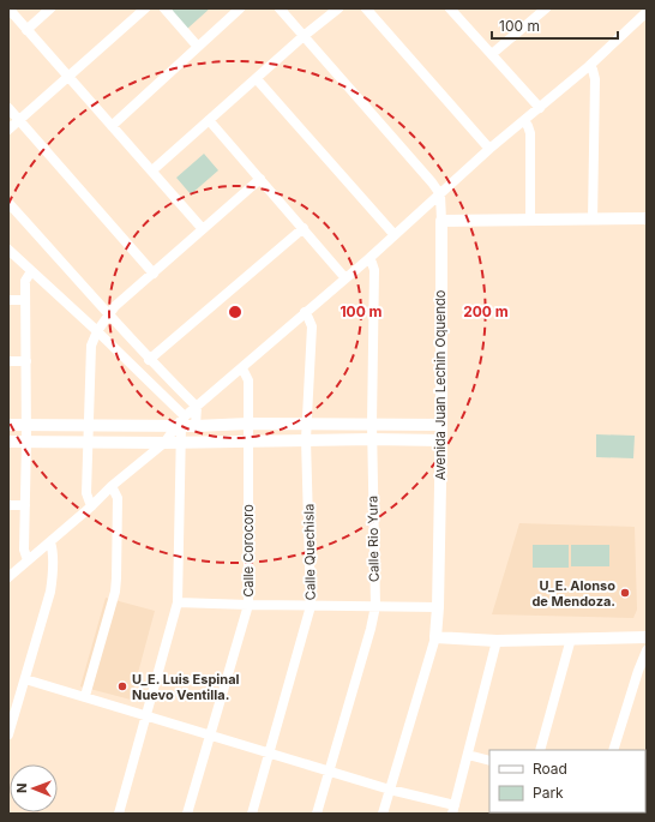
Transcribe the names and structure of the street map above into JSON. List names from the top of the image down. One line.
{"streets":{"street":["Avenida Juan Lechin Oquendo","Calle Rio Yura","Calle Corocoro","Calle Quechisla"]},"places":["U_E. Alonso de Mendoza.","U_E. Luis Espinal Nuevo Ventilla."],"legend":["Road","Park"],"scale_bar":"100 m","north":"left","rings":["100 m","200 m"]}
